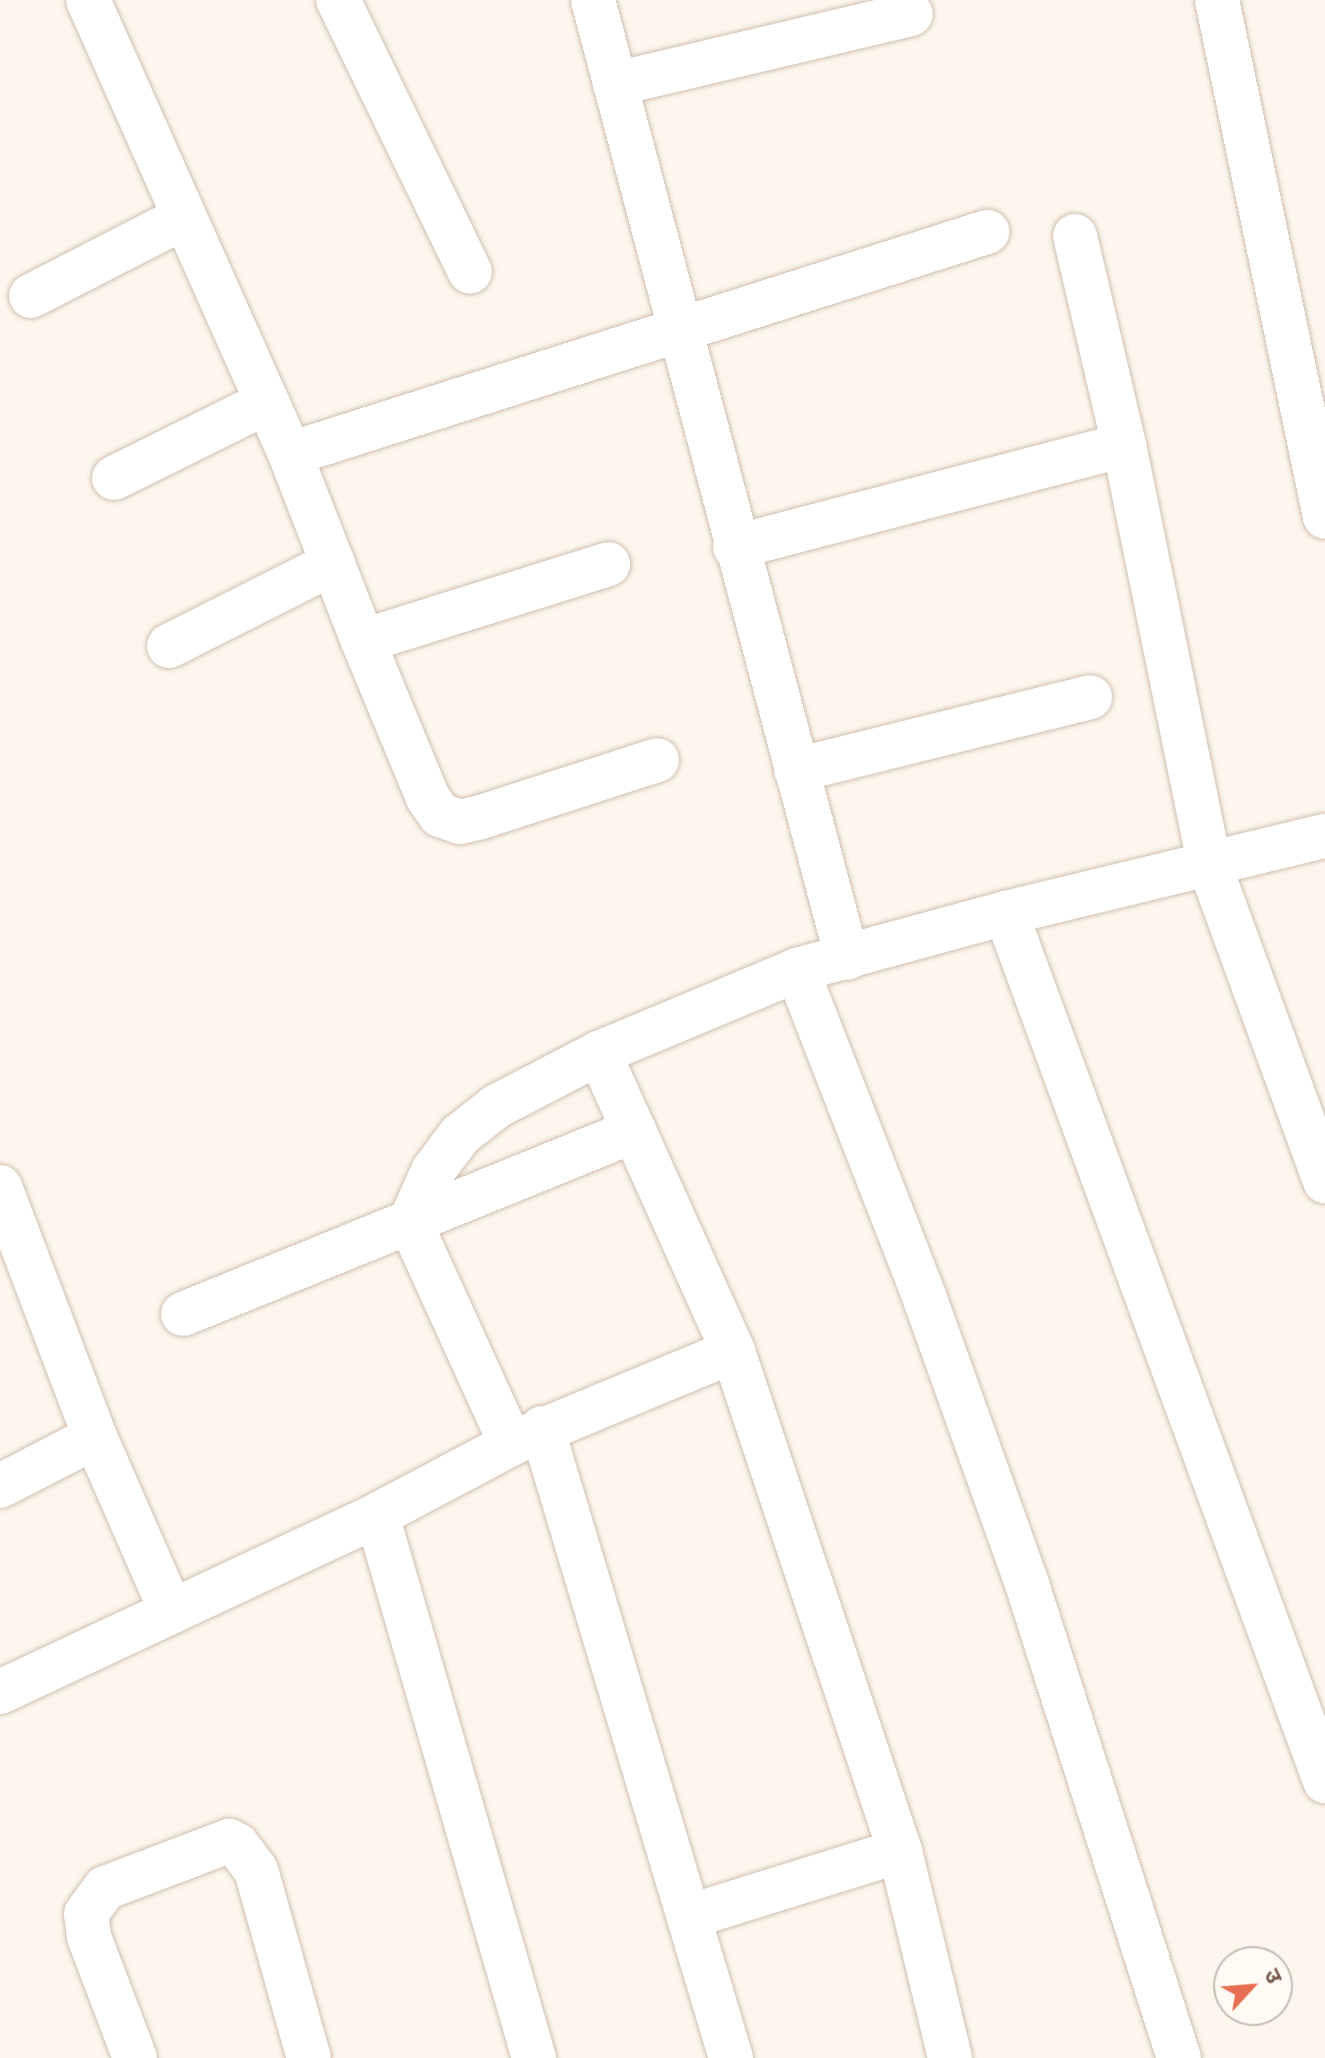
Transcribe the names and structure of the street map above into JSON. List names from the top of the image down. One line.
{"north":"top right"}
